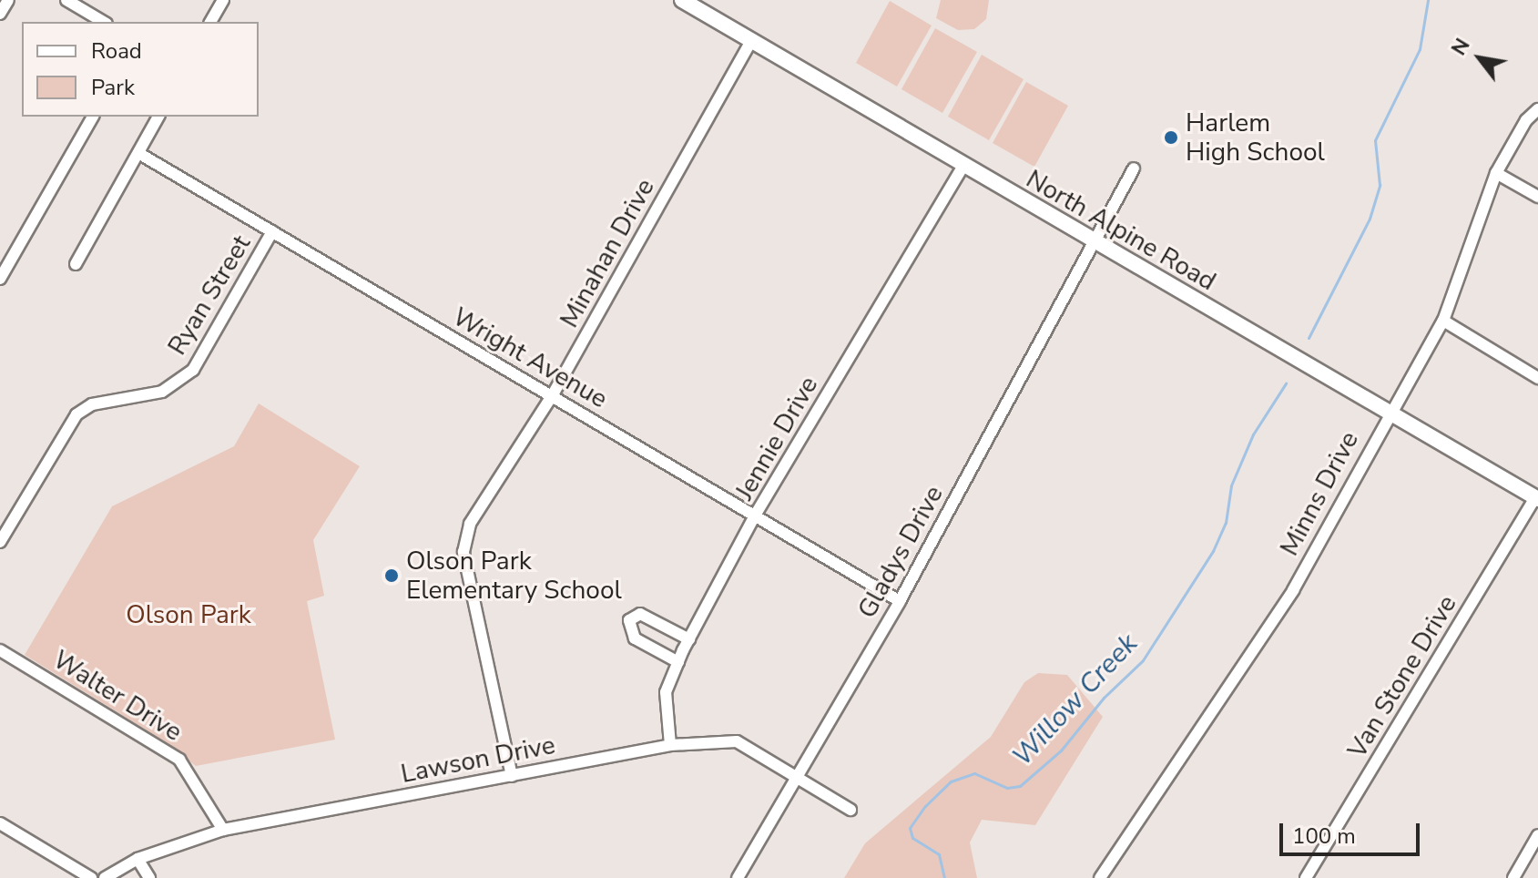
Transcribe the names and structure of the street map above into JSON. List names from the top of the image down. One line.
{"streets":{"main road":["North Alpine Road"],"street":["Minahan Drive","Ryan Street","Wright Avenue","Jennie Drive","Minns Drive","Gladys Drive","Van Stone Drive","Walter Drive","Lawson Drive"]},"crossings":[["North Alpine Road","Minahan Drive"],["North Alpine Road","Jennie Drive"],["North Alpine Road","Minns Drive"],["North Alpine Road","Gladys Drive"],["North Alpine Road","Van Stone Drive"],["Minahan Drive","Wright Avenue"],["Minahan Drive","Lawson Drive"],["Ryan Street","Wright Avenue"],["Wright Avenue","Jennie Drive"],["Wright Avenue","Gladys Drive"],["Jennie Drive","Lawson Drive"],["Gladys Drive","Lawson Drive"],["Walter Drive","Lawson Drive"]],"water":["Willow Creek"],"parks":["Olson Park"],"places":["Harlem High School","Olson Park Elementary School"],"legend":["Road","Park"],"scale_bar":"100 m","north":"top left"}
